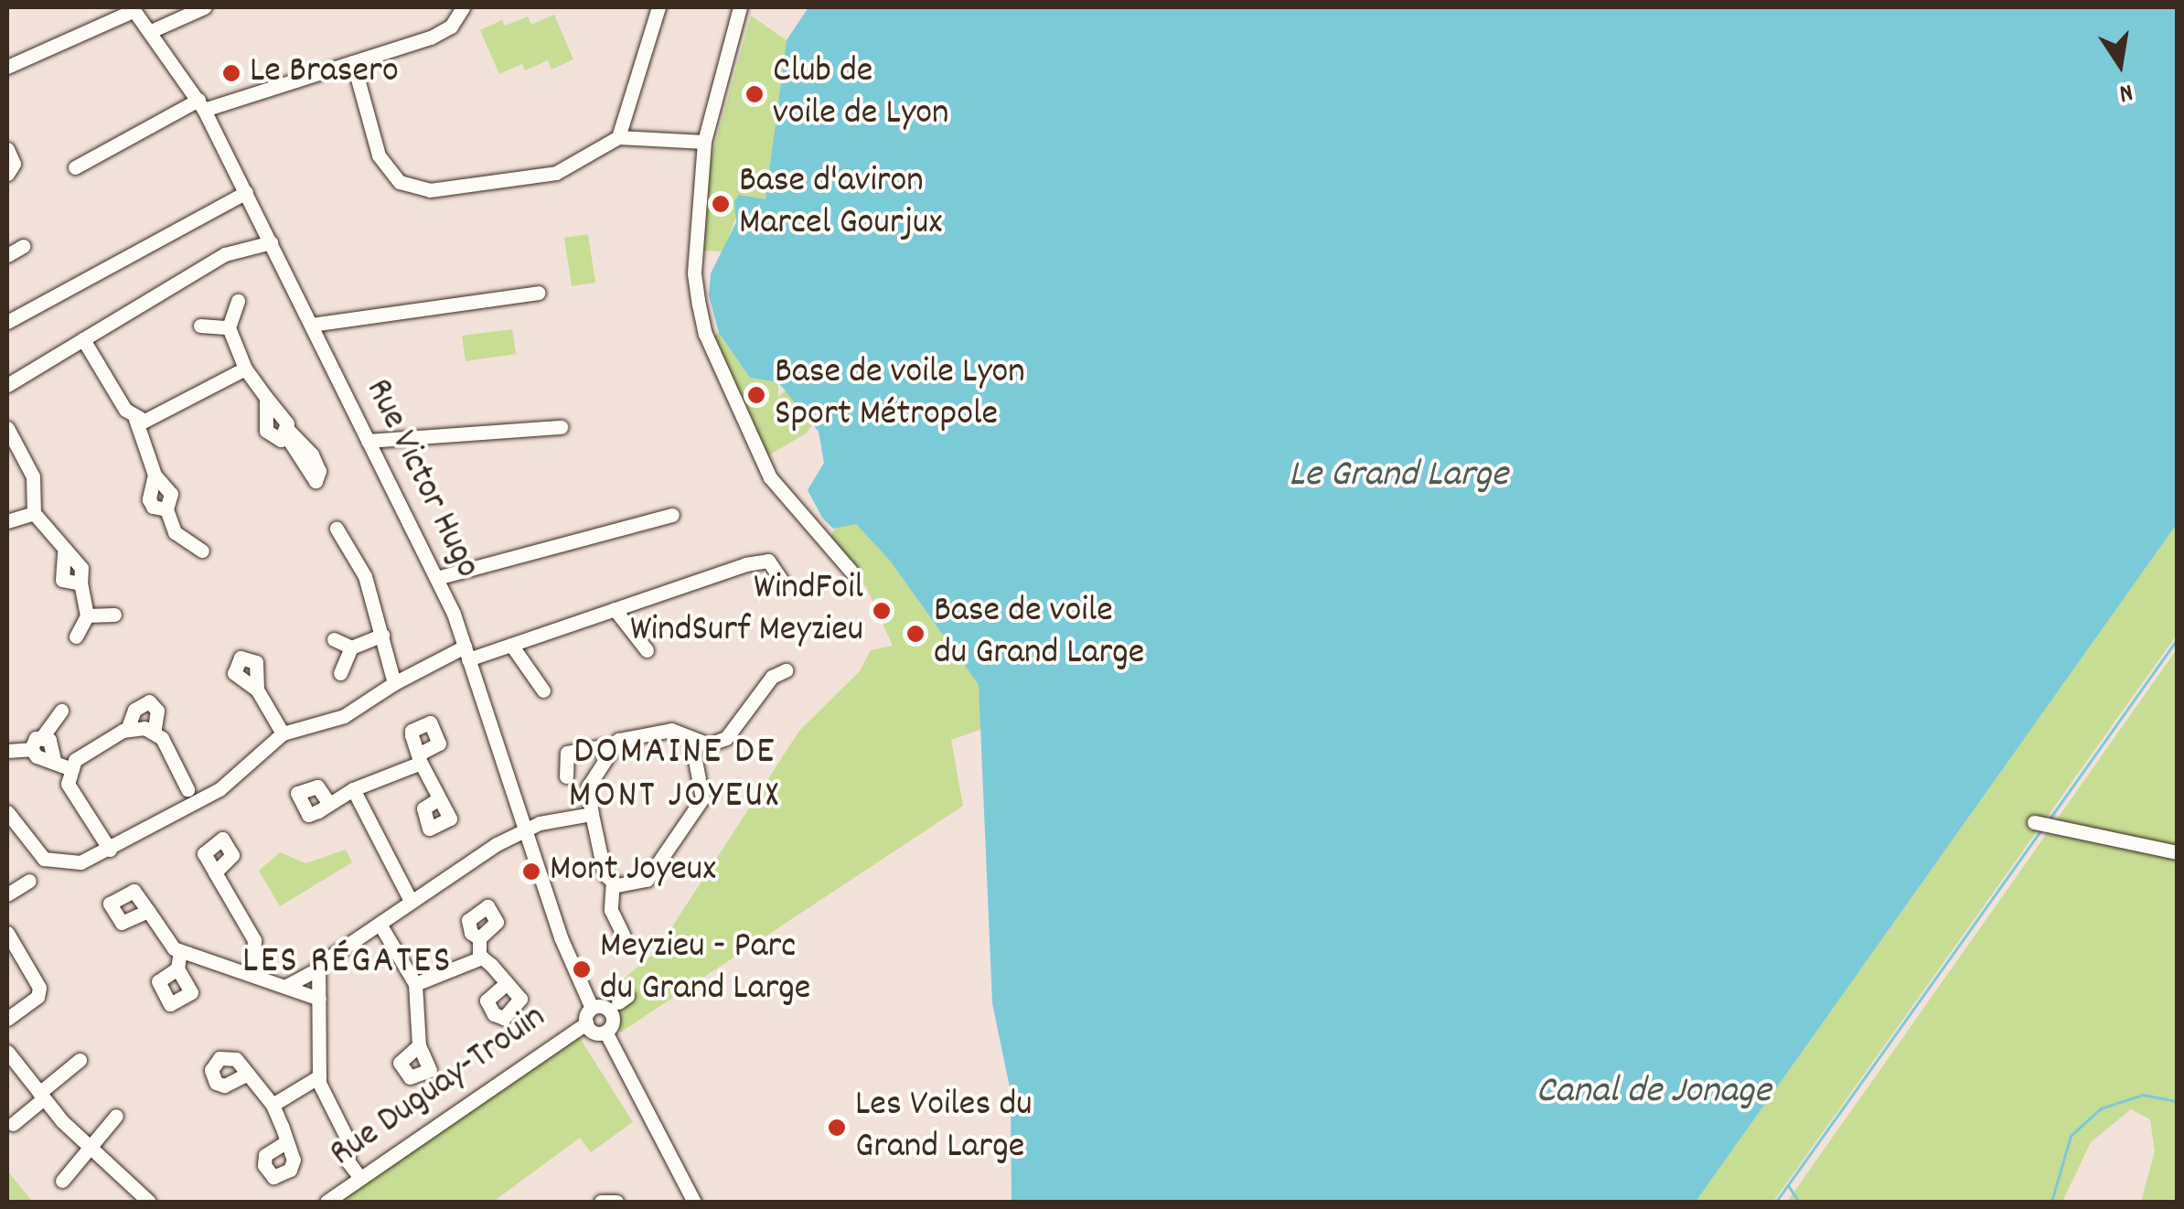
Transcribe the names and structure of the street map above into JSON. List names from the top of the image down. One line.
{"streets":{"street":["Rue Victor Hugo","Rue Duguay-Trouin"]},"districts":["DOMAINE DE MONT JOYEUX","LES RÉGATES"],"water":["Le Grand Large","Canal de Jonage"],"places":["Le Brasero","Club de voile de Lyon","Base d'aviron Marcel Gourjux","Base de voile Lyon Sport Métropole","WindFoil WindSurf Meyzieu","Base de voile du Grand Large","Mont Joyeux","Meyzieu - Parc du Grand Large","Les Voiles du Grand Large"],"north":"bottom"}
